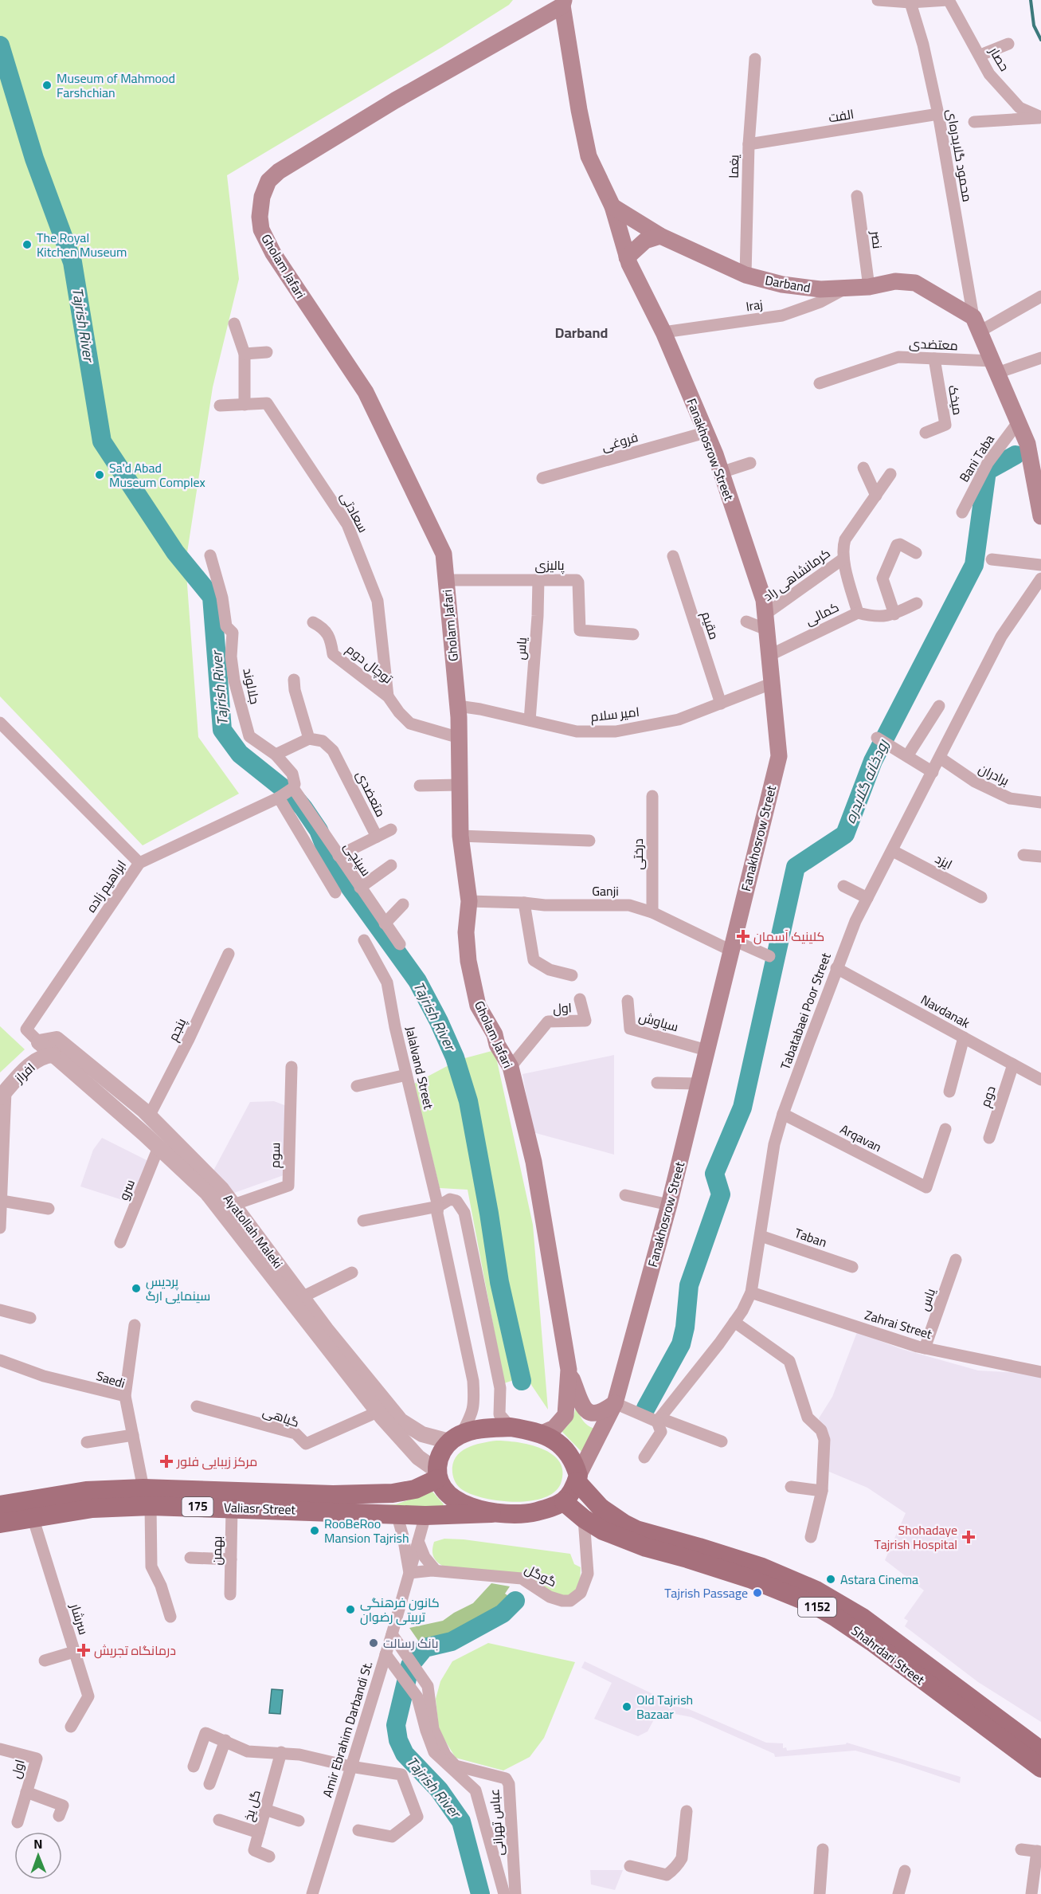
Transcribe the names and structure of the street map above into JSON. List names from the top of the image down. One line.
{"streets":{"main road":["Gholam Jafari","Darband","Fanakhosrow Street","175","Valiasr Street","1152","Shahrdari Street"],"street":["حصار","الفت","محمود گلابدره‌ای","یغما","نصر","Iraj","معتضدی","میخک","فروغی","Bani Taba","سعادتی","پالیزی","کرمانشاهی راد","کمالی","مقیم","یاس","توچال دوم","جلالوند","امیر سلام","برادران","متعضدی","درختی","سپنچی","ایزد","ابراهیم زاده","Ganji","اول","Tabatabaei Poor Street","Navdanak","سیاوش","پنجم","Jalalvand Street","افراز","دوم","Arqavan","سوم","سرو","Ayatollah Maleki","Taban","Zahrai Street","Saedi","گیاهی","بهمن","گوگل","سرشار","Amir Ebrahim Darbandi St.","گل یخ","عباس تهرانی"]},"crossings":[["حصار","محمود گلابدره‌ای"],["الفت","محمود گلابدره‌ای"],["الفت","یغما"],["محمود گلابدره‌ای","Darband"],["یغما","Darband"],["نصر","Darband"],["Gholam Jafari","Fanakhosrow Street"],["Gholam Jafari","پالیزی"],["Gholam Jafari","توچال دوم"],["Gholam Jafari","امیر سلام"],["Gholam Jafari","Ganji"],["Gholam Jafari","اول"],["Gholam Jafari","Jalalvand Street"],["Gholam Jafari","Ayatollah Maleki"],["Gholam Jafari","Valiasr Street"],["Gholam Jafari","Shahrdari Street"],["Darband","Iraj"],["Darband","Fanakhosrow Street"],["Iraj","Fanakhosrow Street"],["معتضدی","میخک"],["فروغی","Fanakhosrow Street"],["Fanakhosrow Street","کرمانشاهی راد"],["Fanakhosrow Street","کمالی"],["Fanakhosrow Street","امیر سلام"],["Fanakhosrow Street","Ganji"],["Fanakhosrow Street","سیاوش"],["Fanakhosrow Street","Jalalvand Street"],["Fanakhosrow Street","Ayatollah Maleki"],["Fanakhosrow Street","Valiasr Street"],["Fanakhosrow Street","Shahrdari Street"],["سعادتی","توچال دوم"],["پالیزی","یاس"],["مقیم","امیر سلام"],["یاس","امیر سلام"],["یاس","Zahrai Street"],["جلالوند","سپنچی"],["برادران","Tabatabaei Poor Street"],["متعضدی","سپنچی"],["درختی","Ganji"],["ایزد","Tabatabaei Poor Street"],["ابراهیم زاده","Ayatollah Maleki"],["Tabatabaei Poor Street","Navdanak"],["Tabatabaei Poor Street","Arqavan"],["Tabatabaei Poor Street","Taban"],["Tabatabaei Poor Street","Zahrai Street"],["Navdanak","دوم"],["پنجم","Ayatollah Maleki"],["Jalalvand Street","Ayatollah Maleki"],["Jalalvand Street","Valiasr Street"],["Jalalvand Street","Shahrdari Street"],["افراز","Ayatollah Maleki"],["سوم","Ayatollah Maleki"],["سرو","Ayatollah Maleki"],["Ayatollah Maleki","گیاهی"],["Ayatollah Maleki","Valiasr Street"],["Ayatollah Maleki","Shahrdari Street"],["Saedi","Valiasr Street"],["Valiasr Street","بهمن"],["Valiasr Street","سرشار"],["Valiasr Street","Shahrdari Street"],["Valiasr Street","Amir Ebrahim Darbandi St."],["گوگل","Shahrdari Street"],["گوگل","Amir Ebrahim Darbandi St."],["Amir Ebrahim Darbandi St.","عباس تهرانی"]],"districts":["Darband"],"water":["Tajrish River","رودخانه گلابدره"],"places":{"other":["Museum of Mahmood Farshchian","The Royal Kitchen Museum","Sa'd Abad Museum Complex","پردیس سینمایی ارگ","RooBeRoo Mansion Tajrish","Astara Cinema","Tajrish Passage","کانون فرهنگی تربیتی رضوان","بانک رسالت","Old Tajrish Bazaar"],"health":["کلینیک آسمان","مرکز زیبایی فلور","Shohadaye Tajrish Hospital","درمانگاه تجریش"]},"north":"top"}
